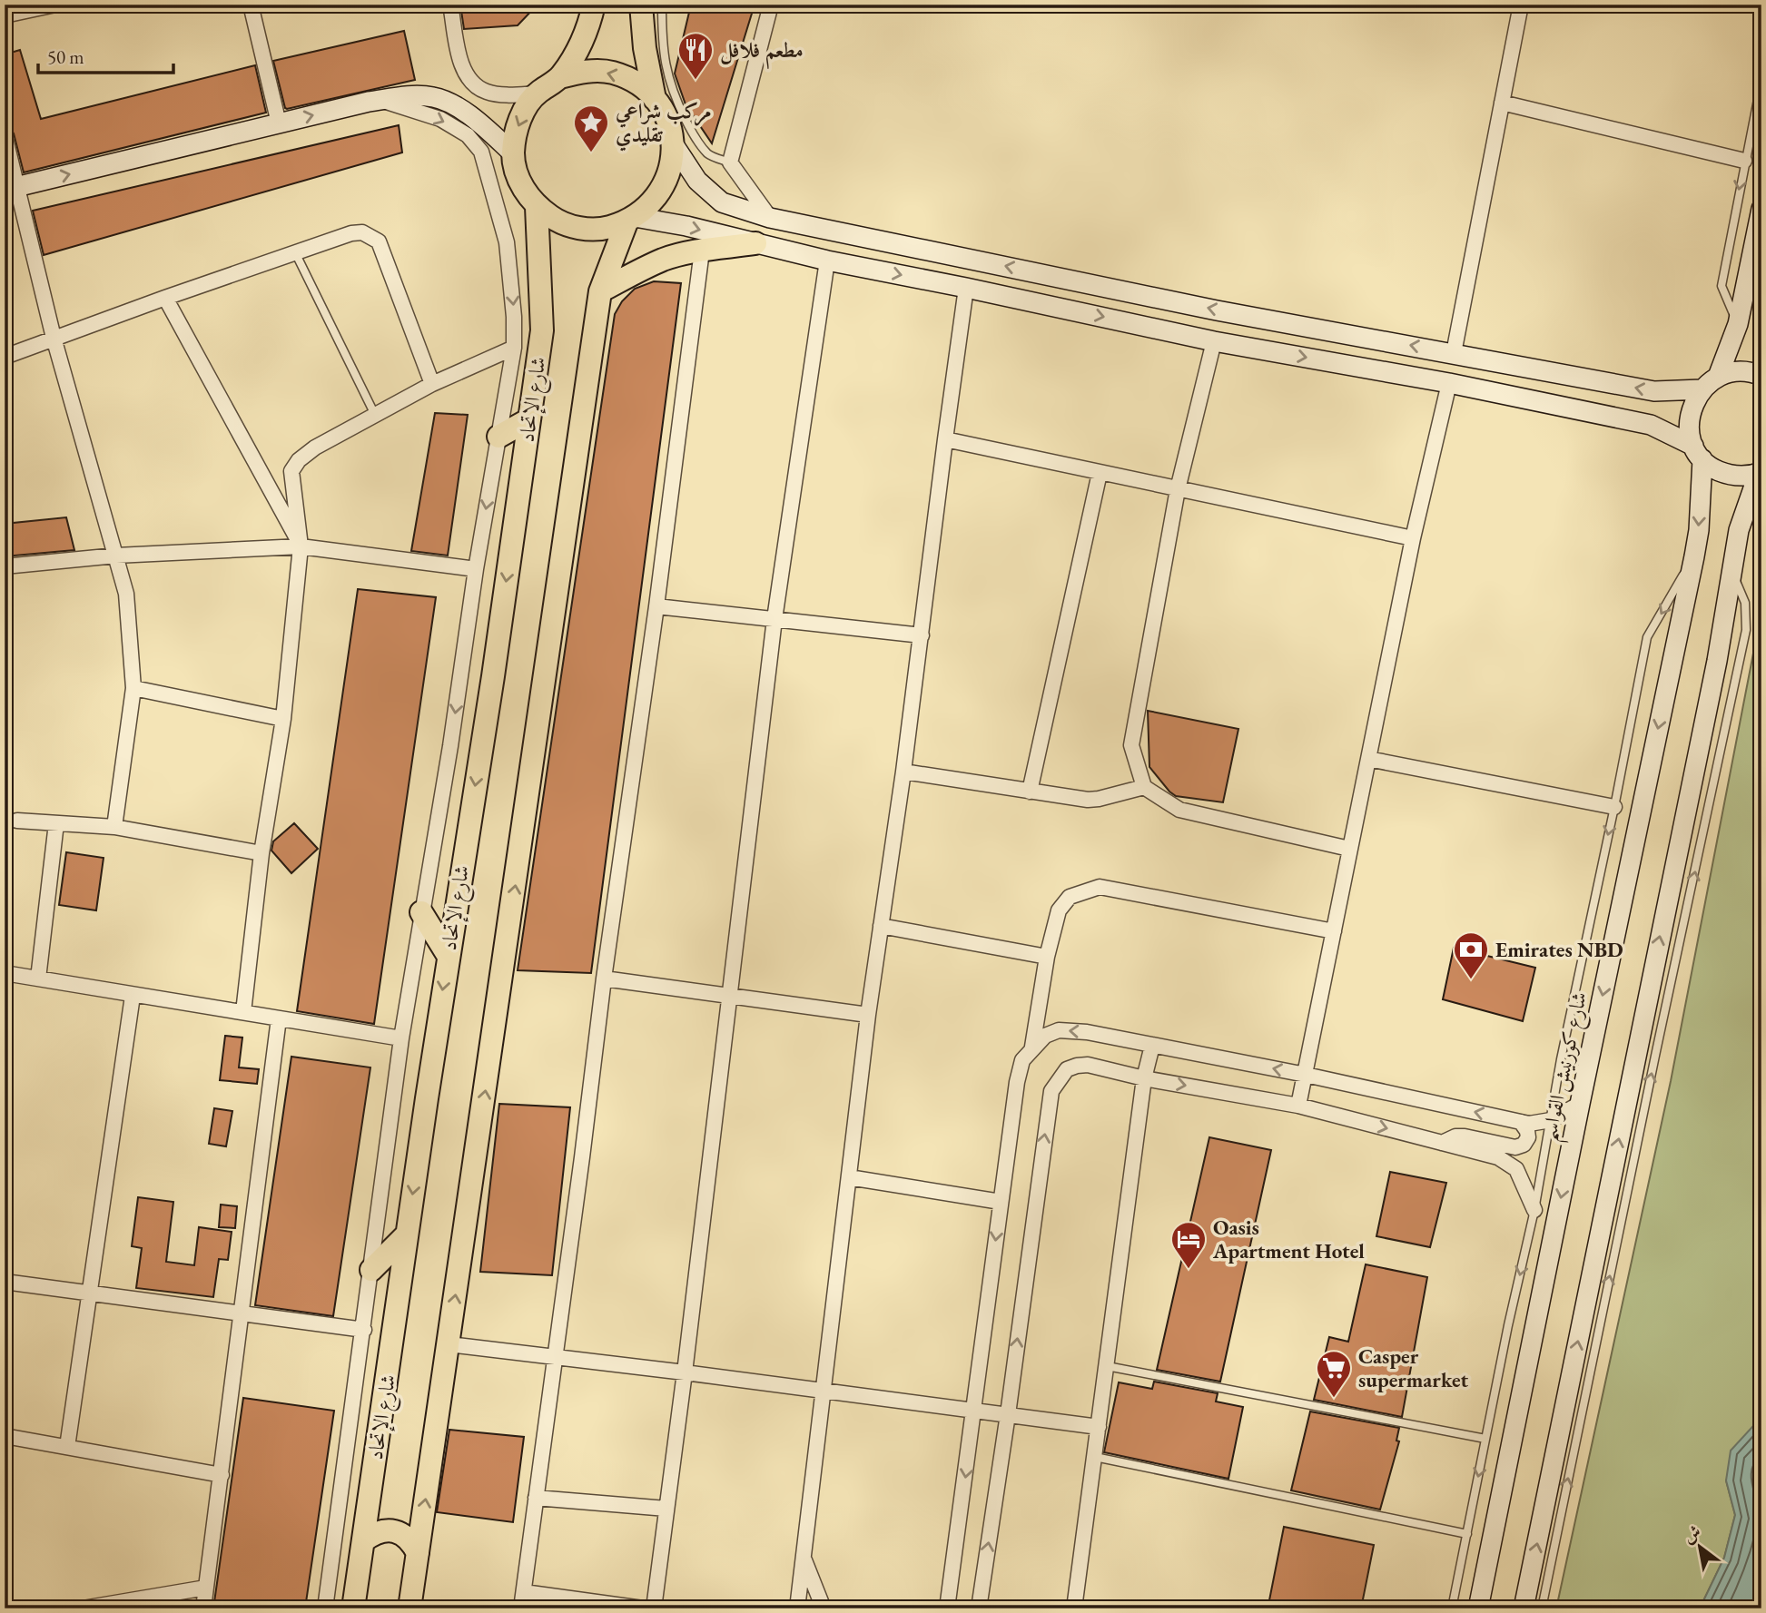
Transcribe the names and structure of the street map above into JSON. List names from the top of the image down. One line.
{"streets":{"main road":["شارع الإتحاد","شارع كورنيش القواسم"]},"places":{"restaurant":["مطعم فلافل"],"place":["مركب شراعي تقليدي"],"bank":["Emirates NBD"],"hotel":["Oasis Apartment Hotel"],"supermarket":["Casper supermarket"]},"scale_bar":"50 m","north":"top left"}
